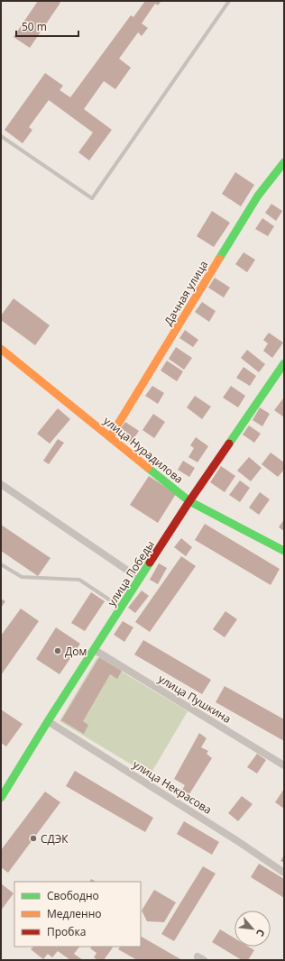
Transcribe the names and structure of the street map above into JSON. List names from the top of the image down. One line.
{"streets":{"street":["Дачная улица","улица Нурадилова","улица Победы","улица Пушкина","улица Некрасова"]},"crossings":[["Дачная улица","улица Нурадилова"],["улица Нурадилова","улица Победы"],["улица Победы","улица Пушкина"],["улица Победы","улица Некрасова"]],"places":["Дом","СДЭК"],"legend":["Свободно","Медленно","Пробка"],"scale_bar":"50 m","north":"bottom right"}
